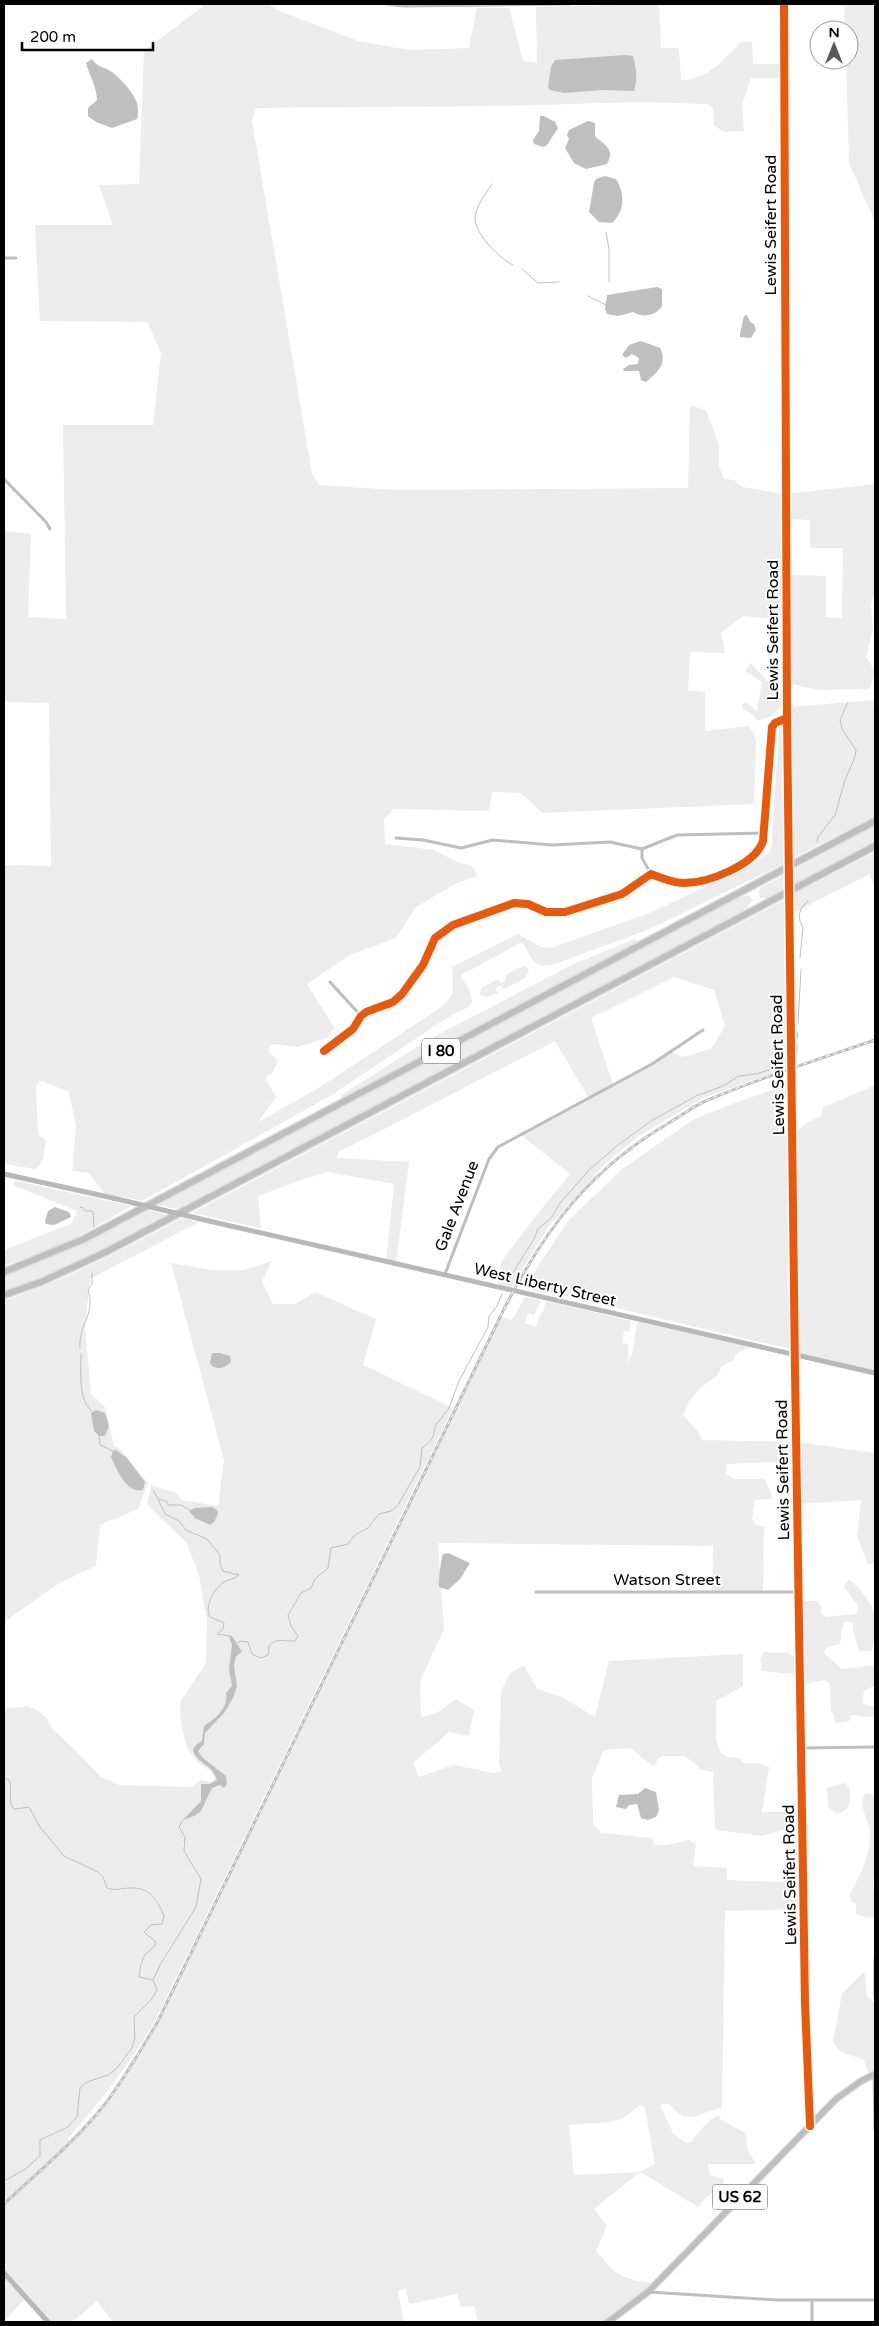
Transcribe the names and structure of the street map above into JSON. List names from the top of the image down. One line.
{"streets":{"highway":["I 80"],"main road":["US 62"],"street":["Lewis Seifert Road","Gale Avenue","West Liberty Street","Watson Street"]},"crossings":[["Lewis Seifert Road","West Liberty Street"],["Lewis Seifert Road","Watson Street"],["Lewis Seifert Road","US 62"],["Gale Avenue","West Liberty Street"]],"scale_bar":"200 m","north":"top"}
